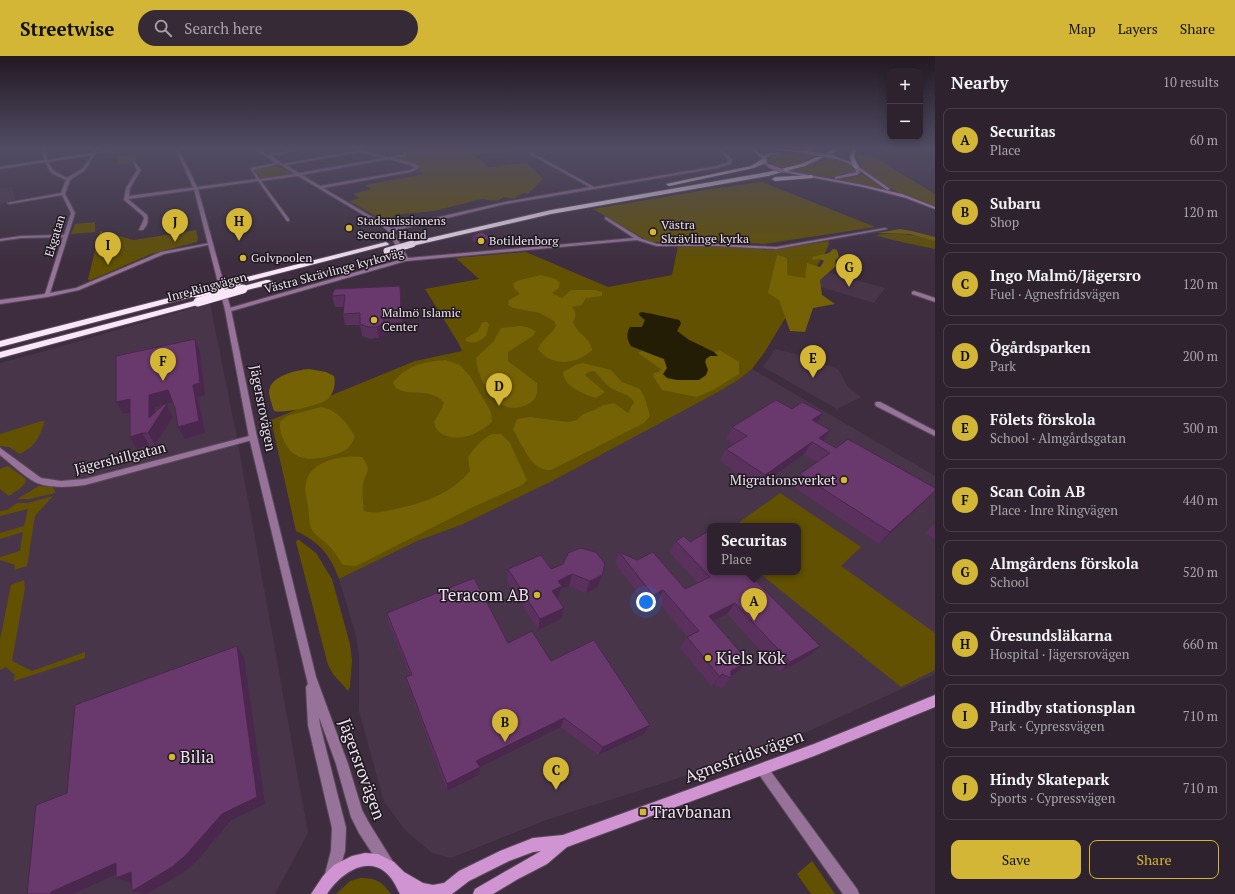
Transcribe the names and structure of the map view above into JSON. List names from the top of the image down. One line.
{"streets":{"highway":["Inre Ringvägen"],"main road":["Agnesfridsvägen"],"street":["Ekgatan","Västra Skrävlinge kyrkoväg","Jägersrovägen","Jägershillgatan"]},"crossings":[["Västra Skrävlinge kyrkoväg","Jägersrovägen"],["Jägersrovägen","Jägershillgatan"],["Jägersrovägen","Agnesfridsvägen"]],"places":{"other":["Stadsmissionens Second Hand","Västra Skrävlinge kyrka","Botildenborg","Golvpoolen","Malmö Islamic Center","Migrationsverket","Teracom AB","Kiels Kök","Bilia"],"transit":["Travbanan"]},"page":{"header":"Streetwise","search":"Search here","nav":["Map","Layers","Share"],"heading":["Nearby","10 results"],"map_buttons":["+","−"],"list":[{"mark":"A","name":"Securitas","note":"Place","value":"60 m"},{"mark":"B","name":"Subaru","note":"Shop","value":"120 m"},{"mark":"C","name":"Ingo Malmö/Jägersro","note":"Fuel · Agnesfridsvägen","value":"120 m"},{"mark":"D","name":"Ögårdsparken","note":"Park","value":"200 m"},{"mark":"E","name":"Fölets förskola","note":"School · Almgårdsgatan","value":"300 m"},{"mark":"F","name":"Scan Coin AB","note":"Place · Inre Ringvägen","value":"440 m"},{"mark":"G","name":"Almgårdens förskola","note":"School","value":"520 m"},{"mark":"H","name":"Öresundsläkarna","note":"Hospital · Jägersrovägen","value":"660 m"},{"mark":"I","name":"Hindby stationsplan","note":"Park · Cypressvägen","value":"710 m"},{"mark":"J","name":"Hindy Skatepark","note":"Sports · Cypressvägen","value":"710 m"}],"pins":["H","J","I","G","E","F","D","A","B","C"],"popup":["Securitas","Place"],"buttons":["Save","Share"]}}
